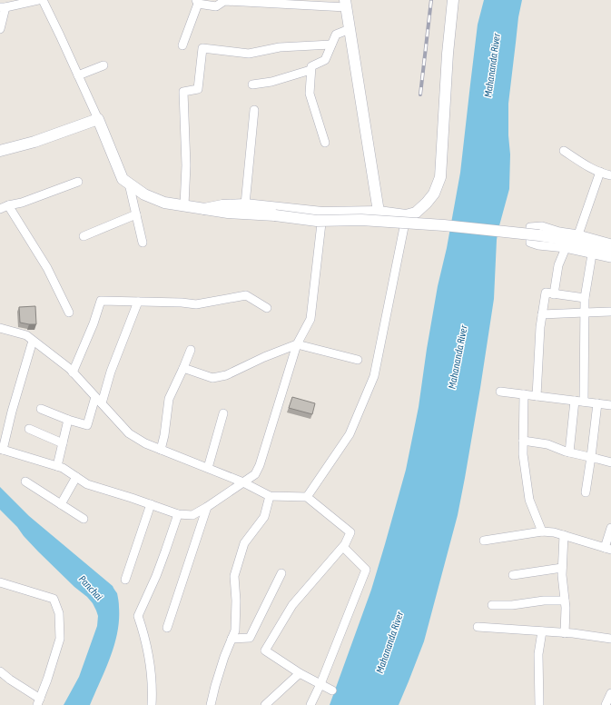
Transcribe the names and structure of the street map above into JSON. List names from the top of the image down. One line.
{"water":["Mahananda River","Panchai"]}
